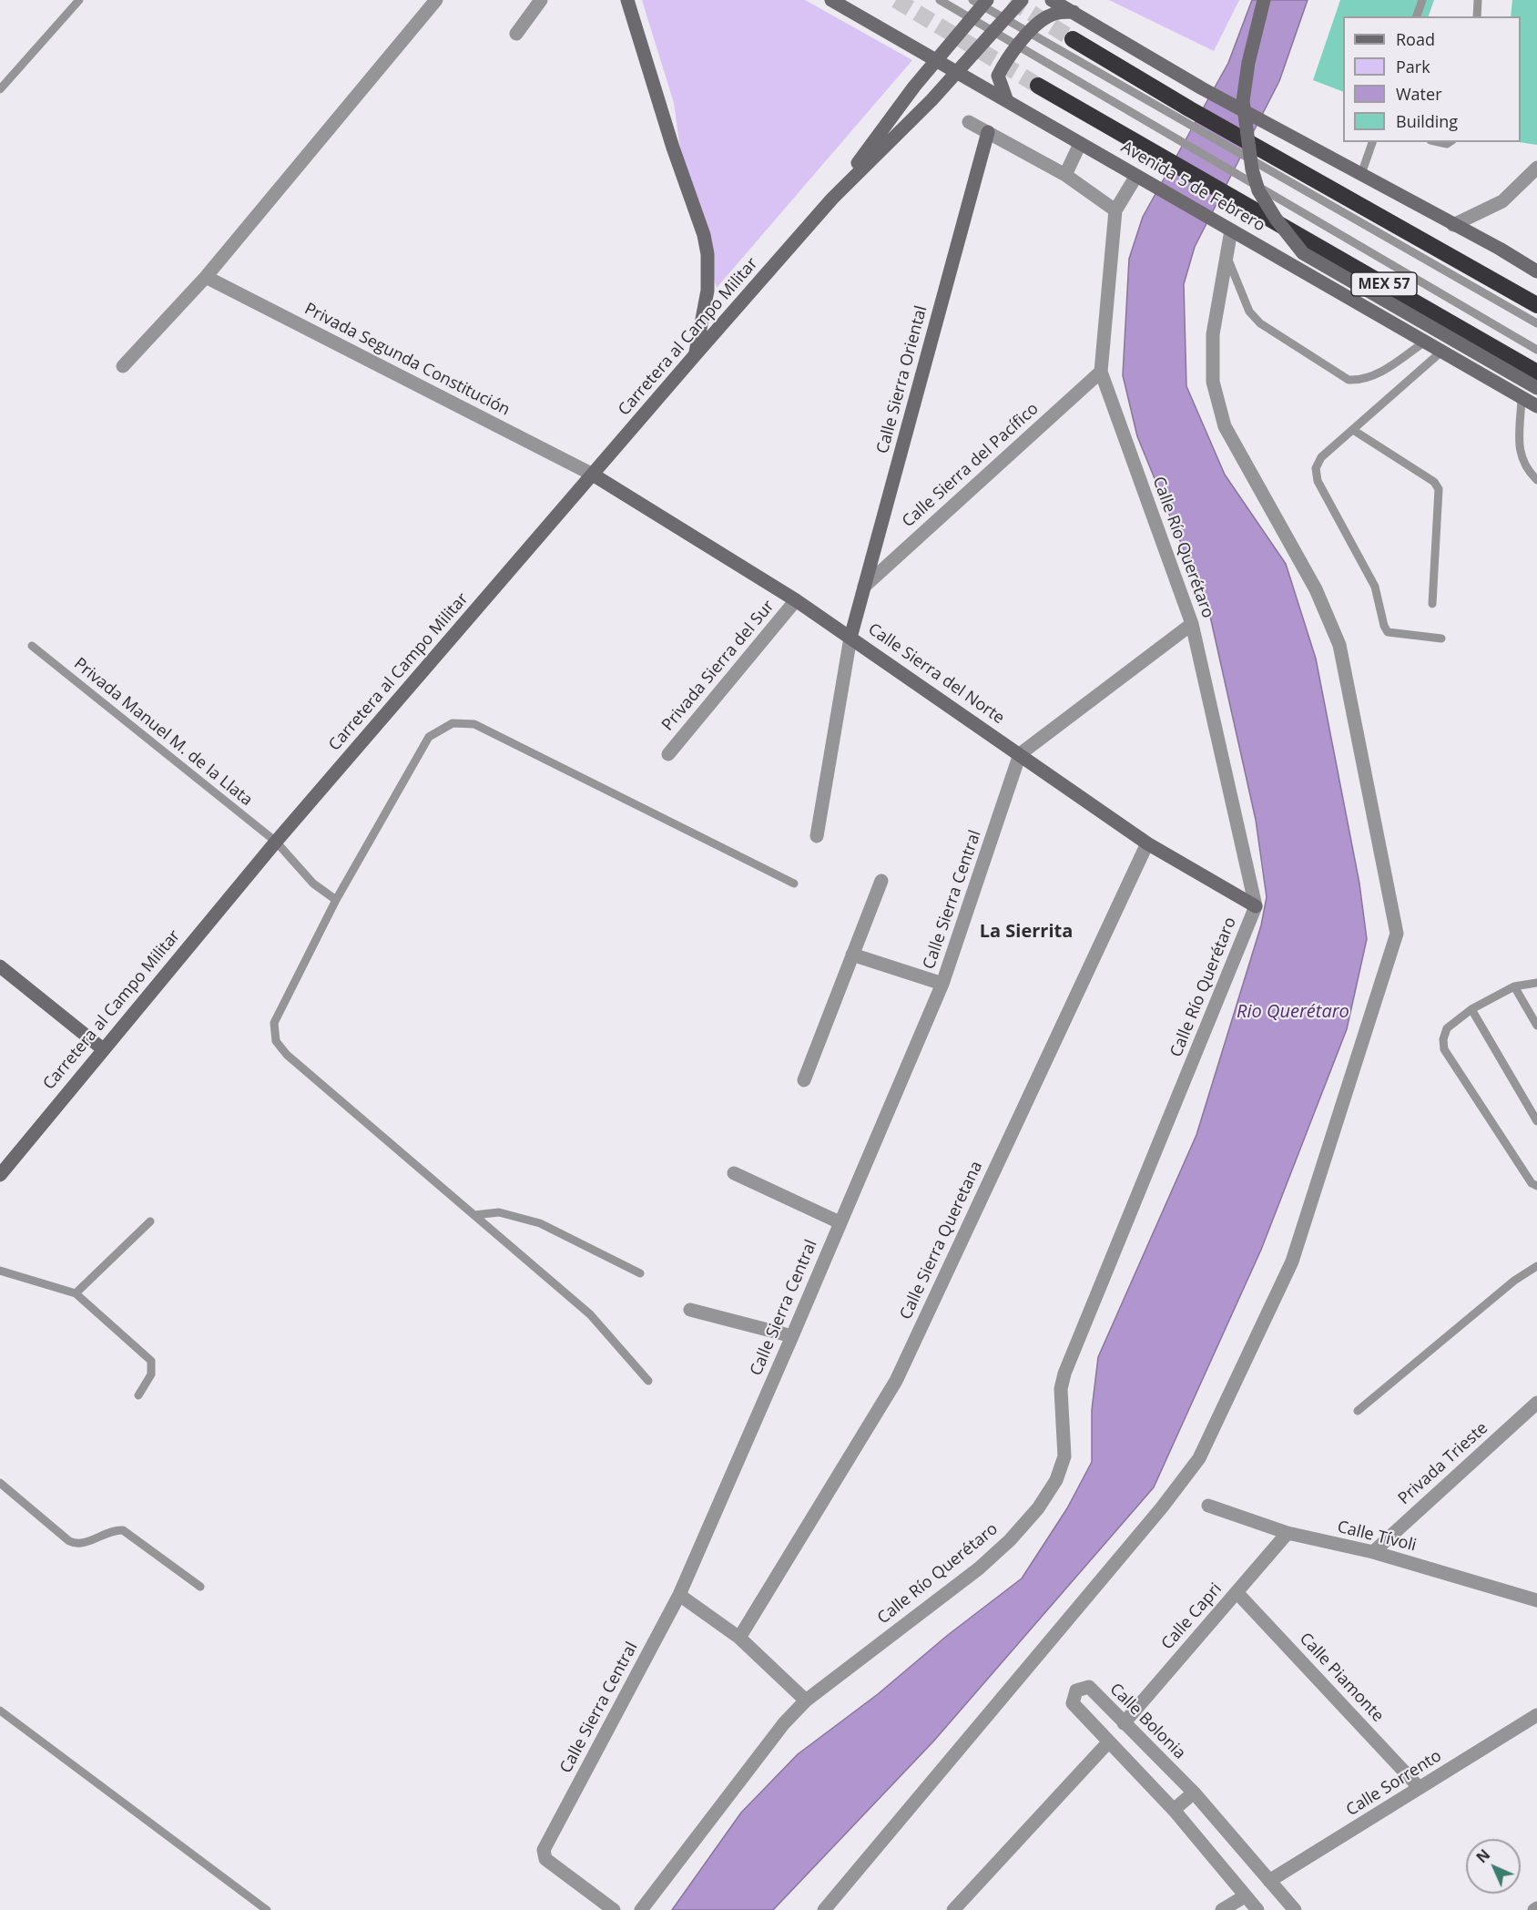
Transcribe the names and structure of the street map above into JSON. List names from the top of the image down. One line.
{"streets":{"highway":["Avenida 5 de Febrero","MEX 57"],"main road":["Carretera al Campo Militar","Calle Sierra Oriental","Calle Sierra del Norte"],"street":["Privada Segunda Constitución","Calle Sierra del Pacífico","Calle Río Querétaro","Privada Sierra del Sur","Calle Sierra Central","Calle Sierra Queretana","Privada Trieste","Calle Tívoli","Calle Capri","Calle Piamonte","Calle Bolonia","Calle Sorrento"],"lane":["Privada Manuel M. de la Llata"]},"crossings":[["Avenida 5 de Febrero","Carretera al Campo Militar"],["Avenida 5 de Febrero","Calle Río Querétaro"],["Carretera al Campo Militar","Privada Segunda Constitución"],["Carretera al Campo Militar","Calle Sierra del Norte"],["Carretera al Campo Militar","Privada Manuel M. de la Llata"],["Privada Segunda Constitución","Calle Sierra del Norte"],["Calle Sierra Oriental","Calle Sierra del Pacífico"],["Calle Sierra Oriental","Calle Sierra del Norte"],["Calle Sierra del Pacífico","Calle Río Querétaro"],["Calle Río Querétaro","Calle Sierra del Norte"],["Privada Sierra del Sur","Calle Sierra del Norte"],["Calle Sierra del Norte","Calle Sierra Central"],["Calle Sierra del Norte","Calle Sierra Queretana"],["Privada Trieste","Calle Tívoli"],["Calle Tívoli","Calle Capri"],["Calle Capri","Calle Piamonte"],["Calle Capri","Calle Bolonia"],["Calle Piamonte","Calle Sorrento"],["Calle Bolonia","Calle Sorrento"]],"districts":["La Sierrita"],"water":["Rio Querétaro"],"legend":["Road","Park","Water","Building"],"north":"top left"}
